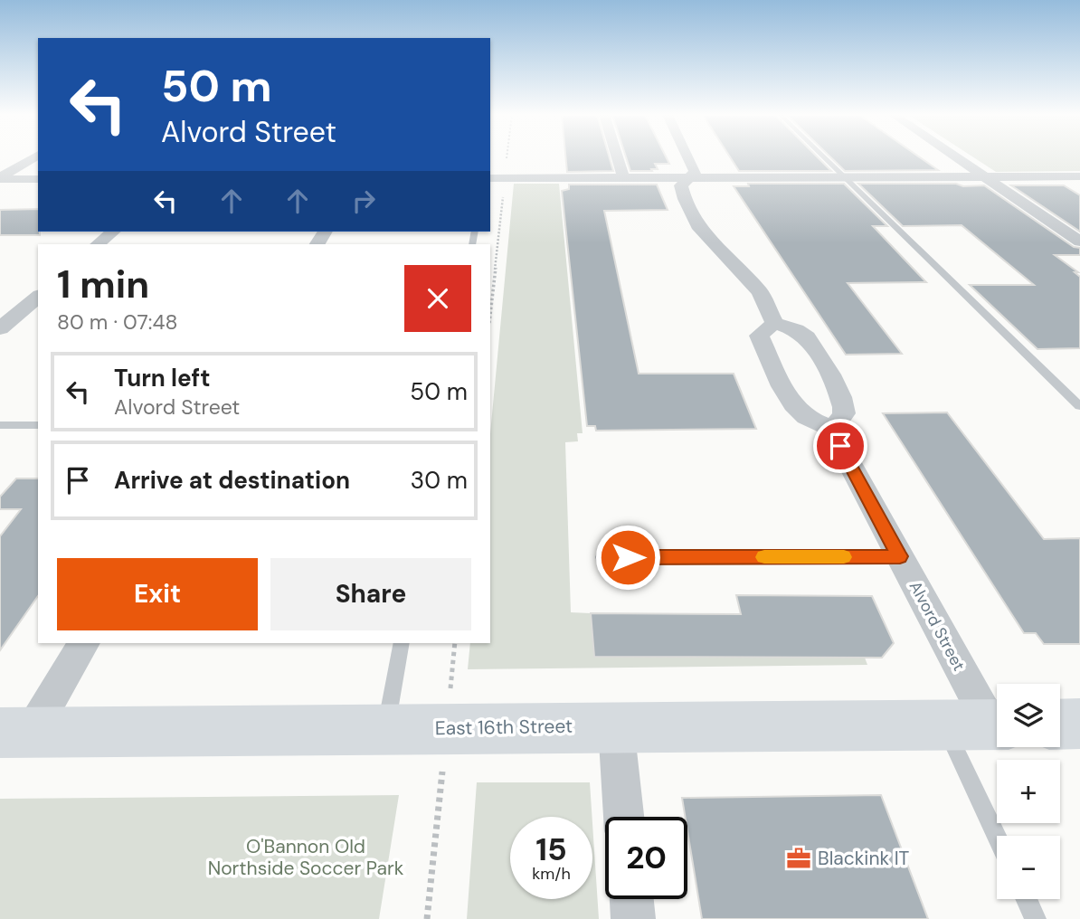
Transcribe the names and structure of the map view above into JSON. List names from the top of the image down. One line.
{"streets":{"main road":["East 16th Street"],"street":["Alvord Street"]},"crossings":[["Alvord Street","East 16th Street"]],"parks":["O'Bannon Old Northside Soccer Park"],"places":{"office":["Blackink IT"]},"page":{"turn":["50 m","Alvord Street"],"heading":["1 min","80 m · 07:48"],"list":[{"name":"Turn left","note":"Alvord Street","value":"50 m"},{"name":"Arrive at destination","value":"30 m"}],"buttons":["Exit","Share"],"map_buttons":["+","−"],"speed":"15 km/h","limit":"20"}}
